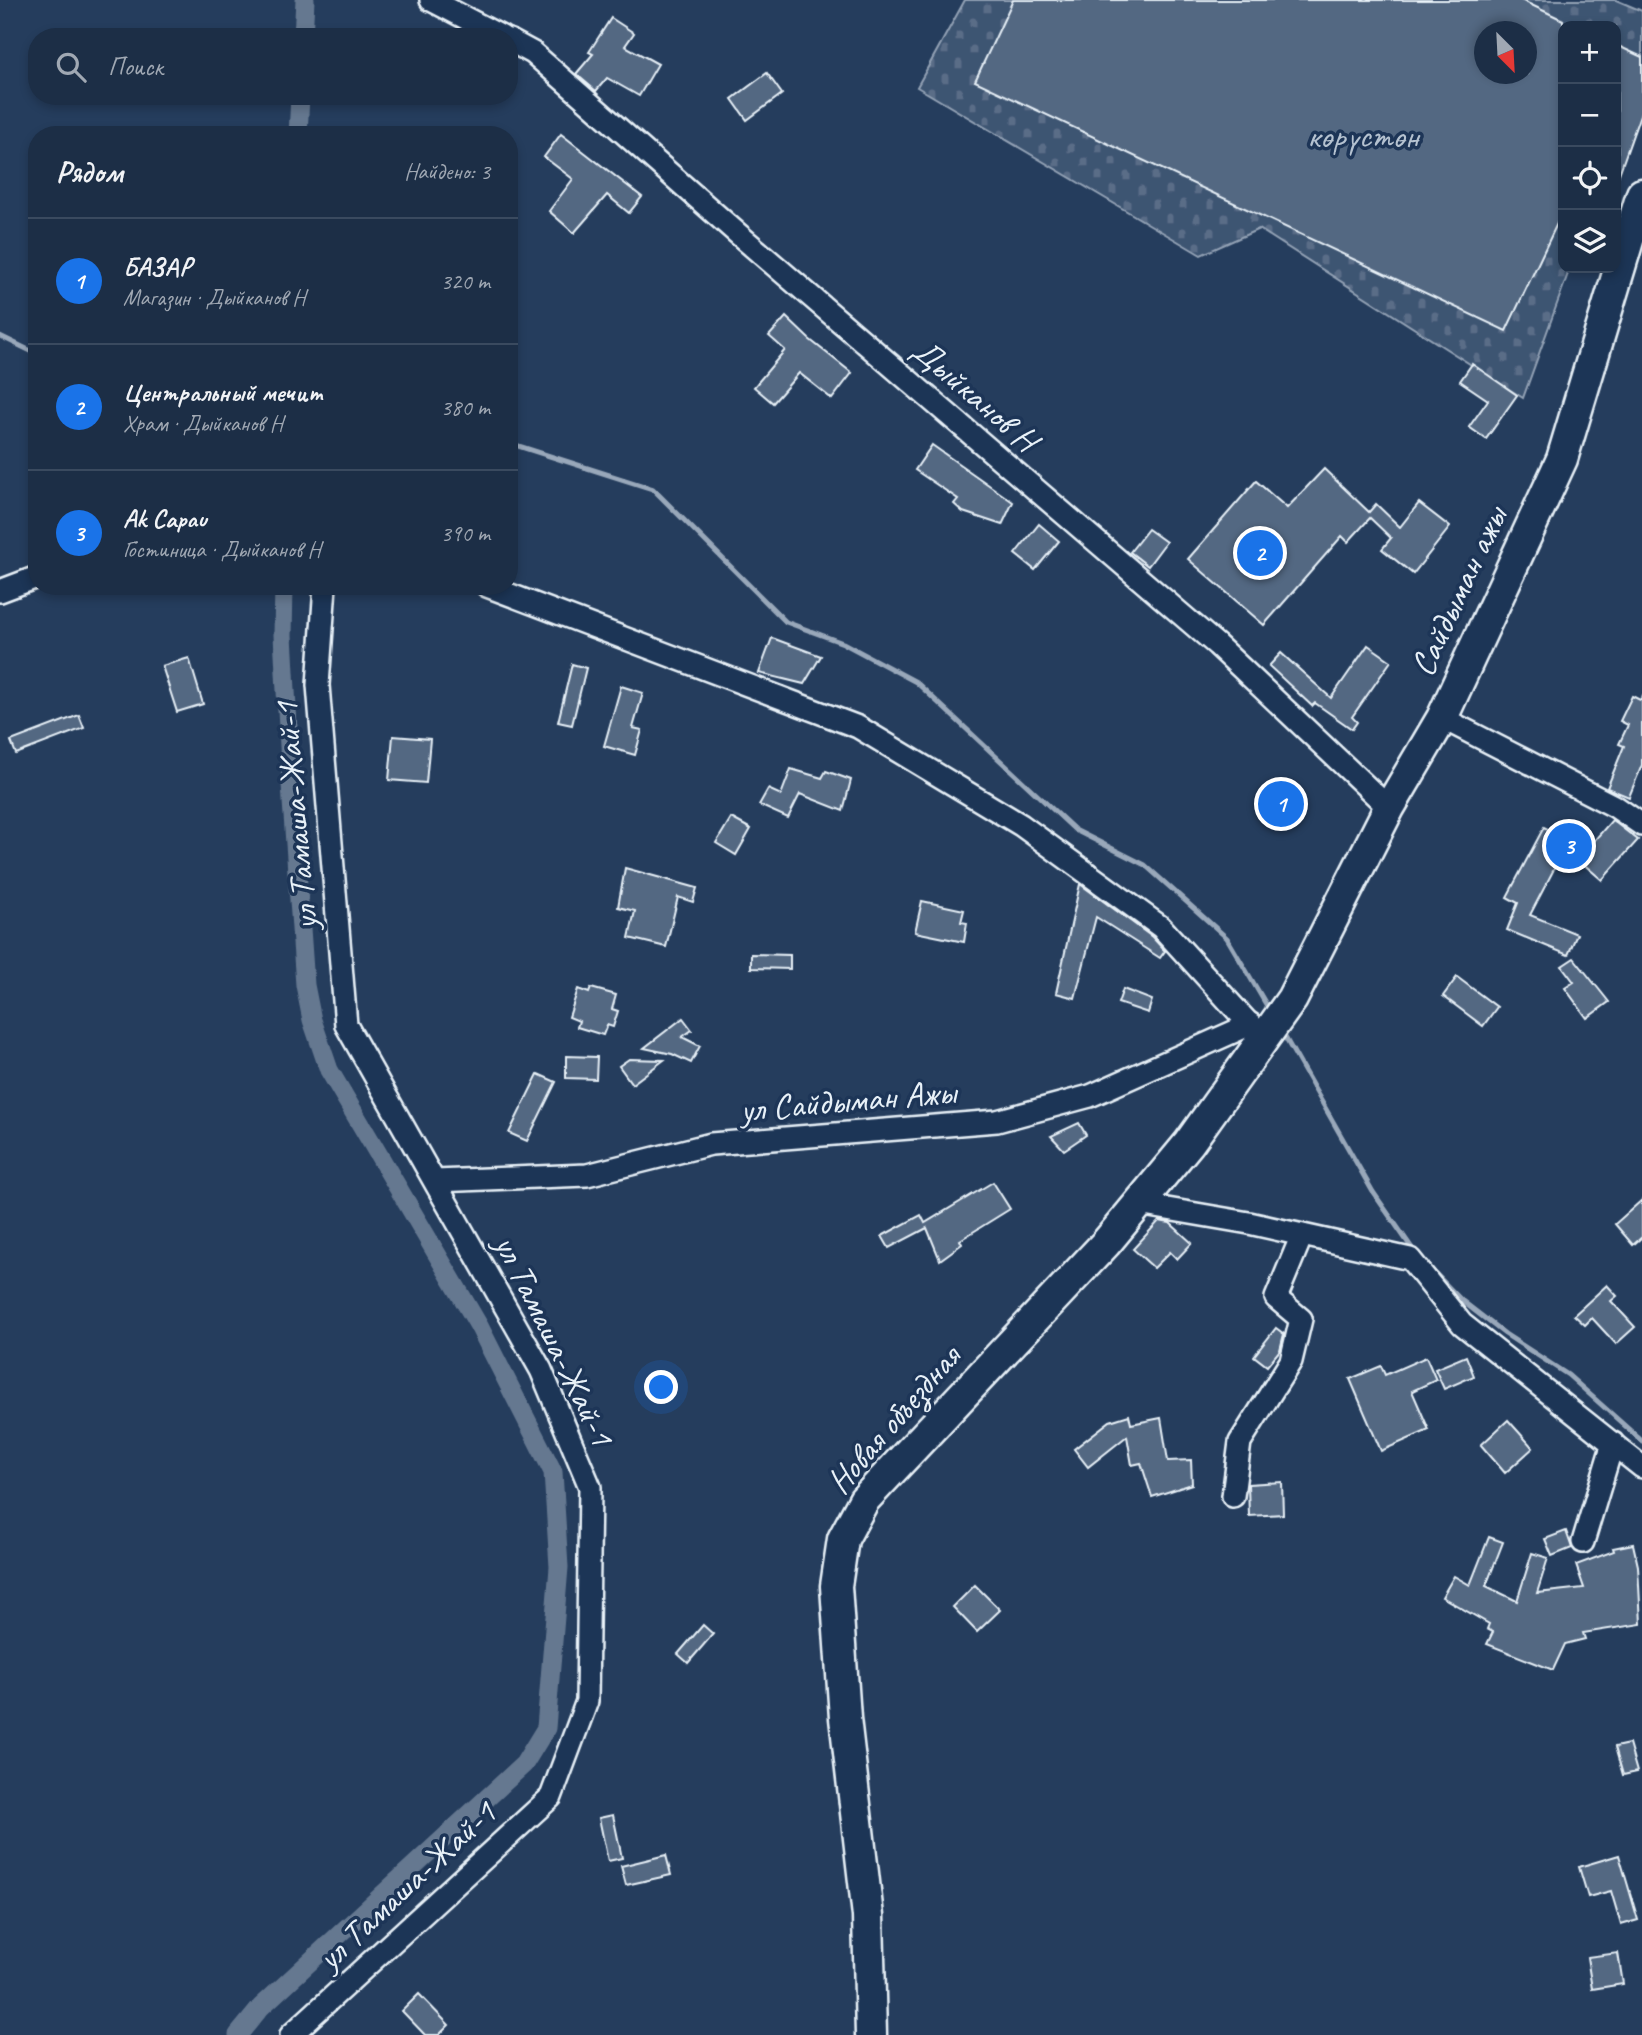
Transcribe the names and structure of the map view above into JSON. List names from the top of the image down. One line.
{"streets":{"main road":["Сайдыман ажы","Новая объездная"],"street":["Дыйканов Н","ул Тамаша-Жай-1","ул Сайдыман Ажы"]},"crossings":[["Дыйканов Н","Сайдыман ажы"],["Сайдыман ажы","ул Сайдыман Ажы"],["Сайдыман ажы","Новая объездная"],["ул Тамаша-Жай-1","ул Сайдыман Ажы"],["ул Сайдыман Ажы","Новая объездная"]],"parks":["көрүстөн"],"north":"bottom right","page":{"map_buttons":["+","−"],"search":"Поиск","heading":["Рядом","Найдено: 3"],"list":[{"mark":"1","name":"БАЗАР","note":"Магазин · Дыйканов Н","value":"320 m"},{"mark":"2","name":"Центральный мечит","note":"Храм · Дыйканов Н","value":"380 m"},{"mark":"3","name":"Ak Capau","note":"Гостиница · Дыйканов Н","value":"390 m"}],"pins":["2","1","3"]}}
